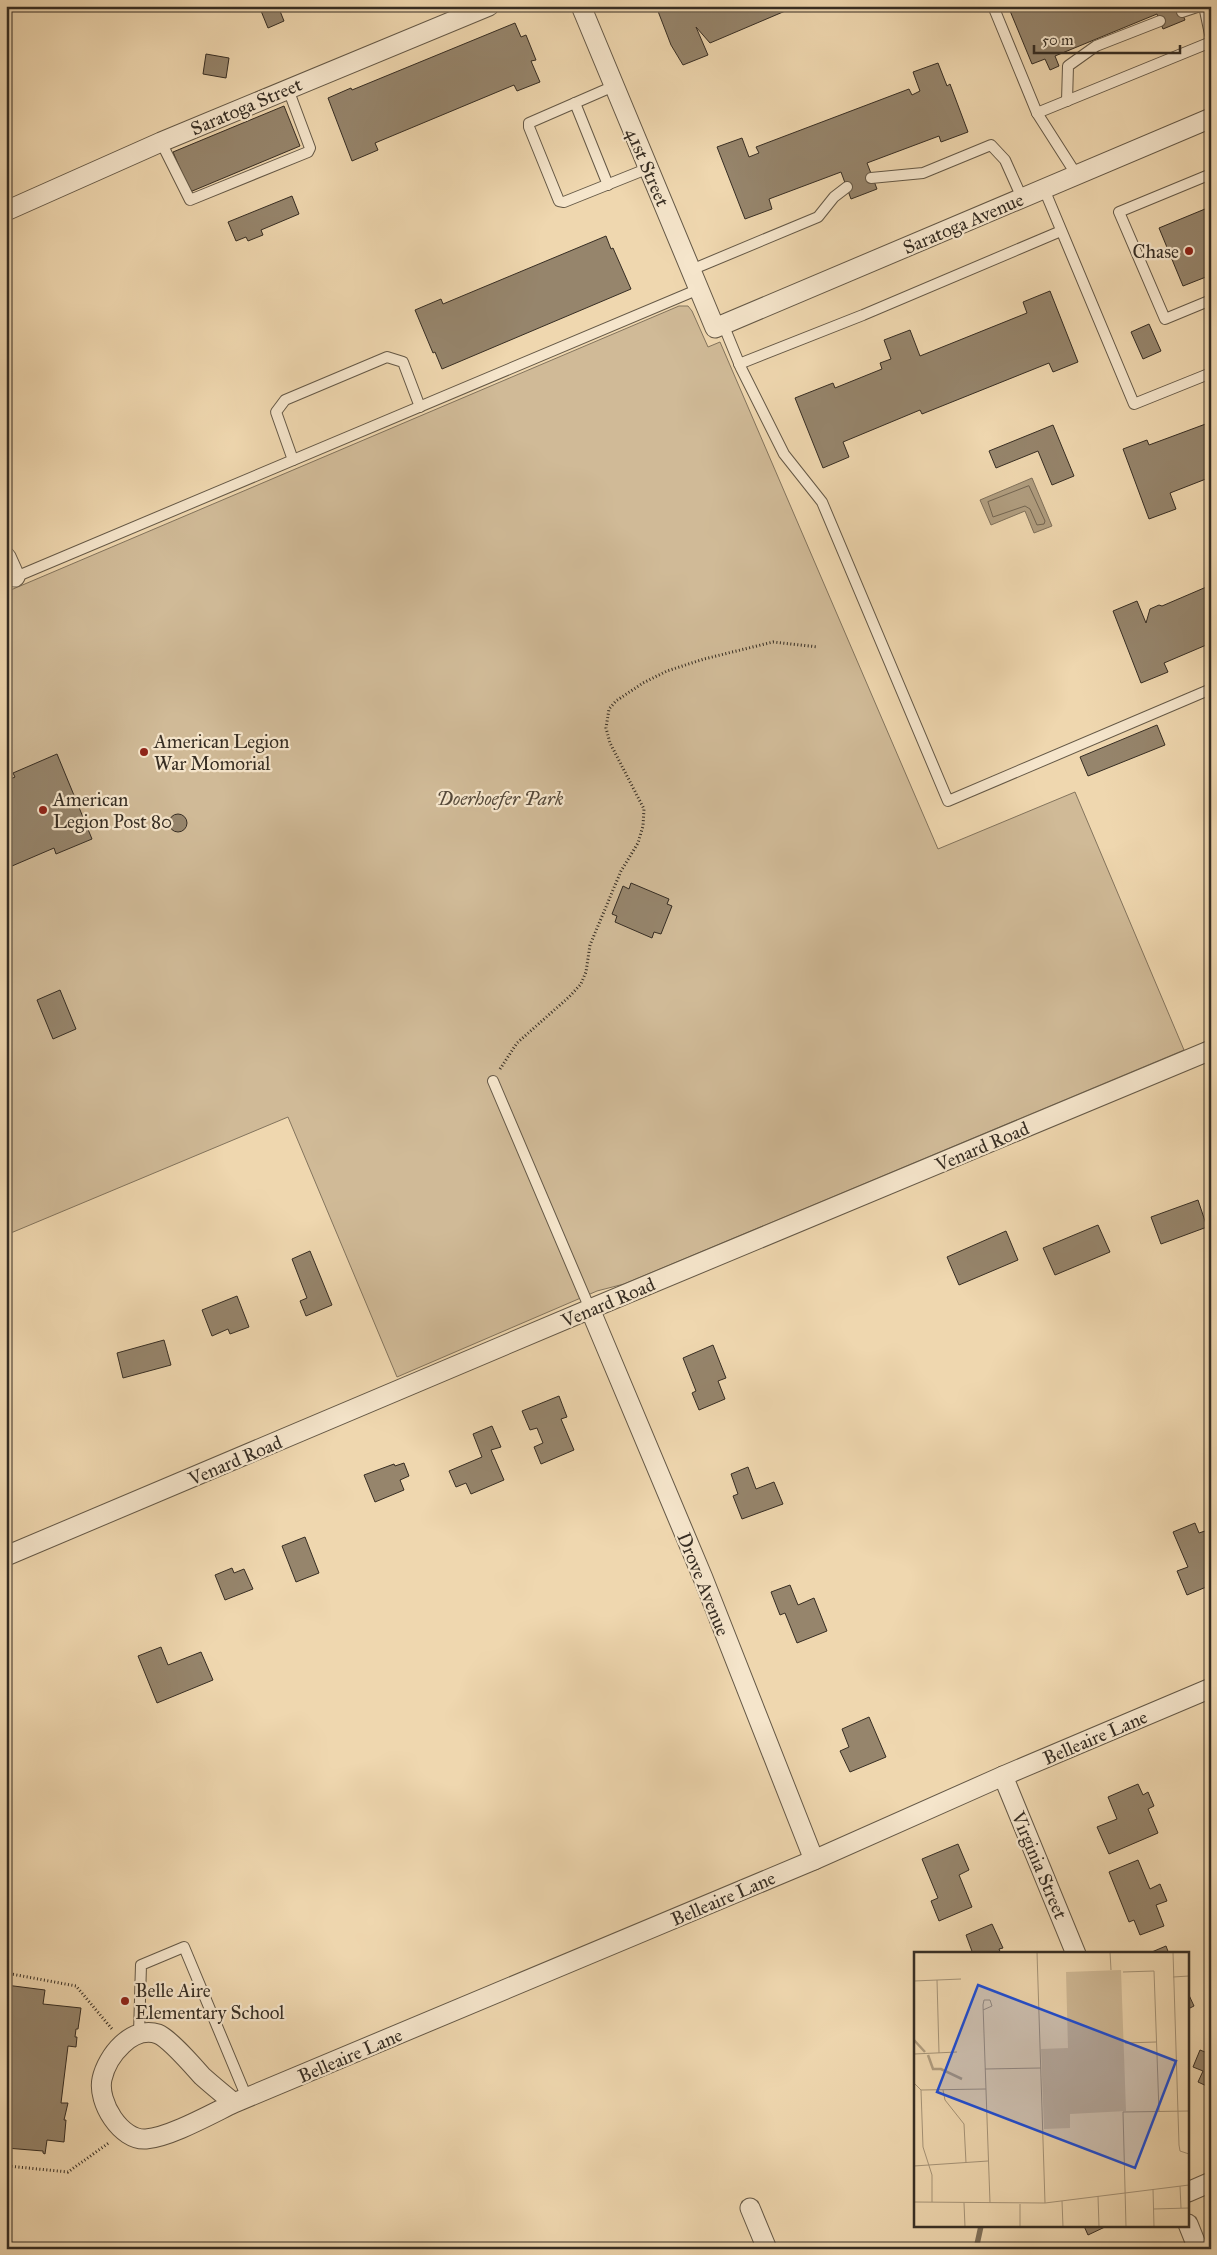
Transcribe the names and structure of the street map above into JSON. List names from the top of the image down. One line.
{"streets":{"street":["Saratoga Street","41st Street","Saratoga Avenue","Venard Road","Drove Avenue","Belleaire Lane","Virginia Street"]},"crossings":[["41st Street","Saratoga Avenue"],["Venard Road","Drove Avenue"],["Drove Avenue","Belleaire Lane"],["Belleaire Lane","Virginia Street"]],"parks":["Doerhoefer Park"],"places":["Chase","American Legion War Momorial","American Legion Post 80","Belle Aire Elementary School"],"scale_bar":"50 m"}
